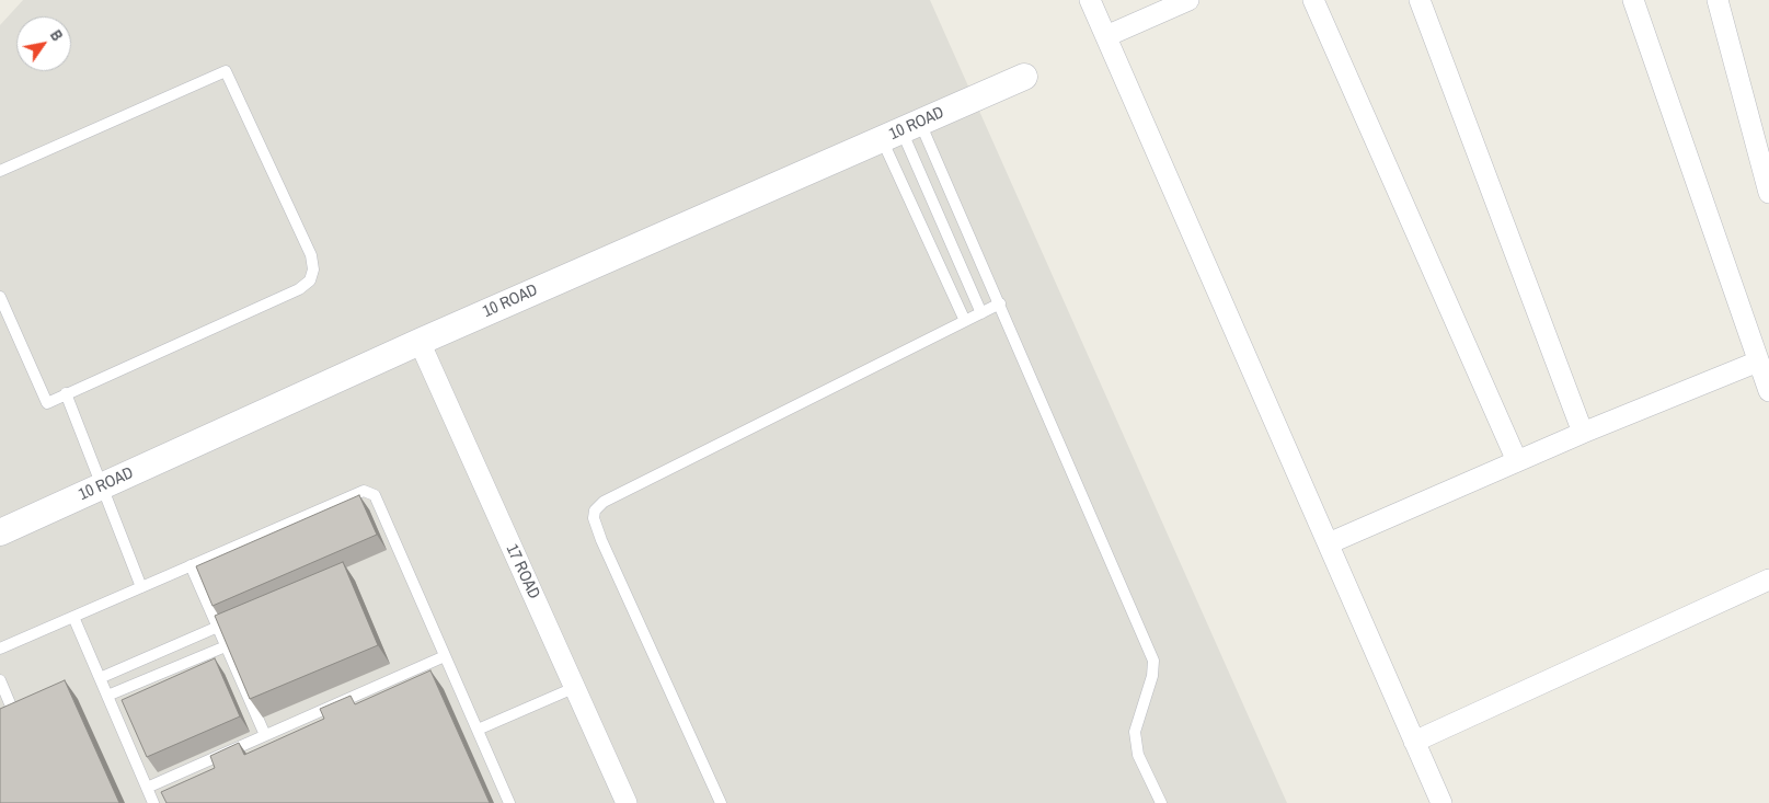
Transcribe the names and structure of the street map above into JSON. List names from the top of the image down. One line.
{"streets":{"street":["10 ROAD","17 ROAD"]},"crossings":[["10 ROAD","17 ROAD"]],"north":"top right"}
